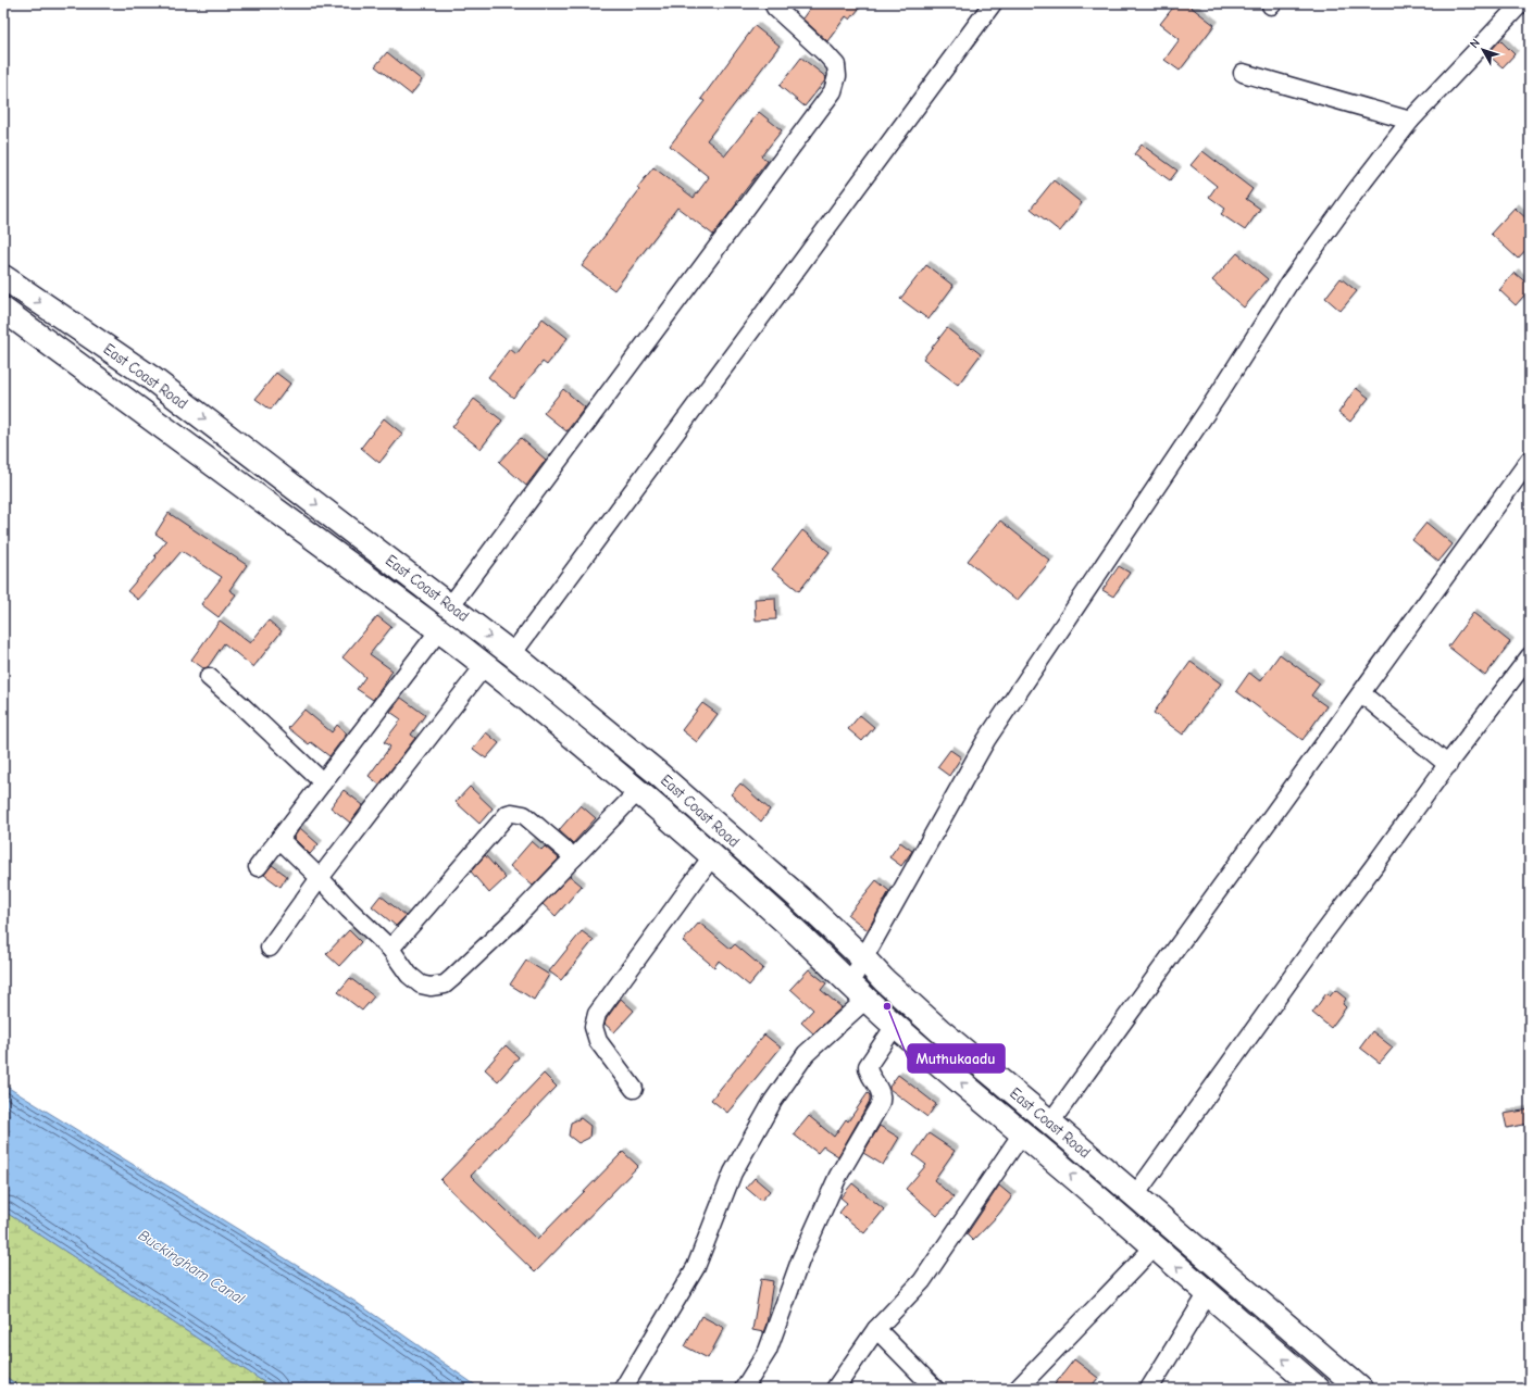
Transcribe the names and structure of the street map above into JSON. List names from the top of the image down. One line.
{"streets":{"main road":["East Coast Road"]},"water":["Buckingham Canal"],"places":["Muthukaadu"],"north":"top left"}
